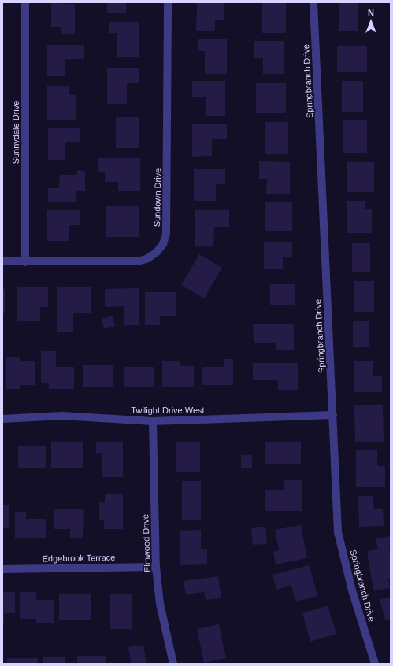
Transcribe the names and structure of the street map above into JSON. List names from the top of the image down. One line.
{"streets":{"street":["Springbranch Drive","Sunnydale Drive","Sundown Drive","Twilight Drive West","Elmwood Drive","Edgebrook Terrace"]},"crossings":[["Springbranch Drive","Twilight Drive West"],["Sunnydale Drive","Sundown Drive"],["Twilight Drive West","Elmwood Drive"],["Elmwood Drive","Edgebrook Terrace"]],"north":"top"}
